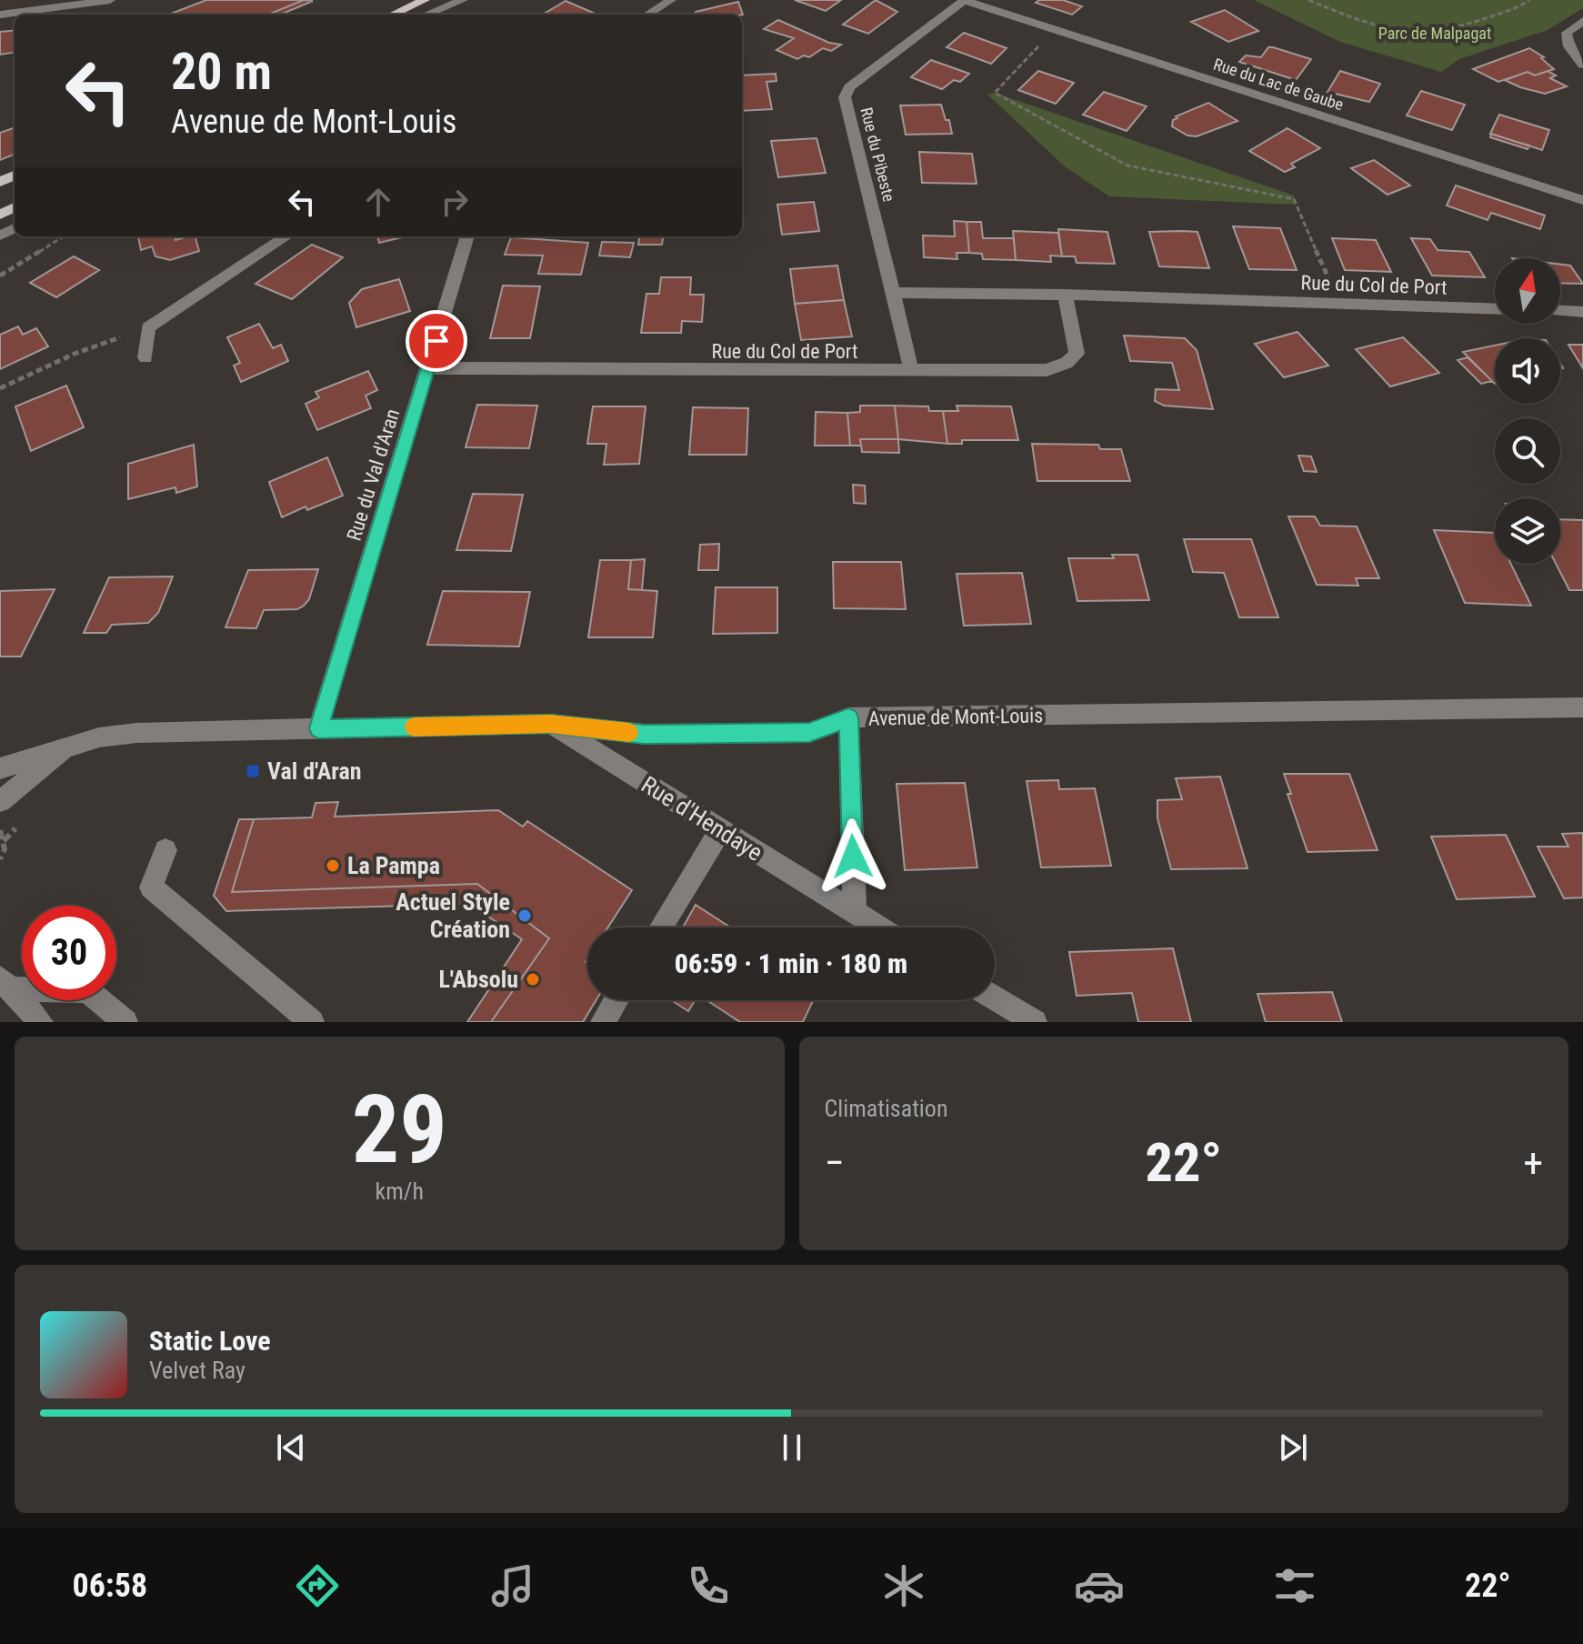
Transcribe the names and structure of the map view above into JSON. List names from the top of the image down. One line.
{"streets":{"street":["Rue du Lac de Gaube","Rue du Pibeste","Rue du Col de Port","Rue du Val d'Aran","Avenue de Mont-Louis","Rue d'Hendaye"]},"crossings":[["Rue du Lac de Gaube","Rue du Pibeste"],["Rue du Pibeste","Rue du Col de Port"],["Rue du Col de Port","Rue du Val d'Aran"],["Rue du Val d'Aran","Avenue de Mont-Louis"],["Avenue de Mont-Louis","Rue d'Hendaye"]],"parks":["Parc de Malpagat"],"places":{"transit":["Val d'Aran"],"other":["La Pampa","Actuel Style Création","L'Absolu"]},"north":"top","page":{"turn":["20 m","Avenue de Mont-Louis"],"limit":"30","trip":"06:59 · 1 min · 180 m","tile":[["29","km/h"],"Climatisation"],"heat":["−","22°","+"],"song":["Static Love","Velvet Ray"],"tabs":["06:58","22°"]}}
